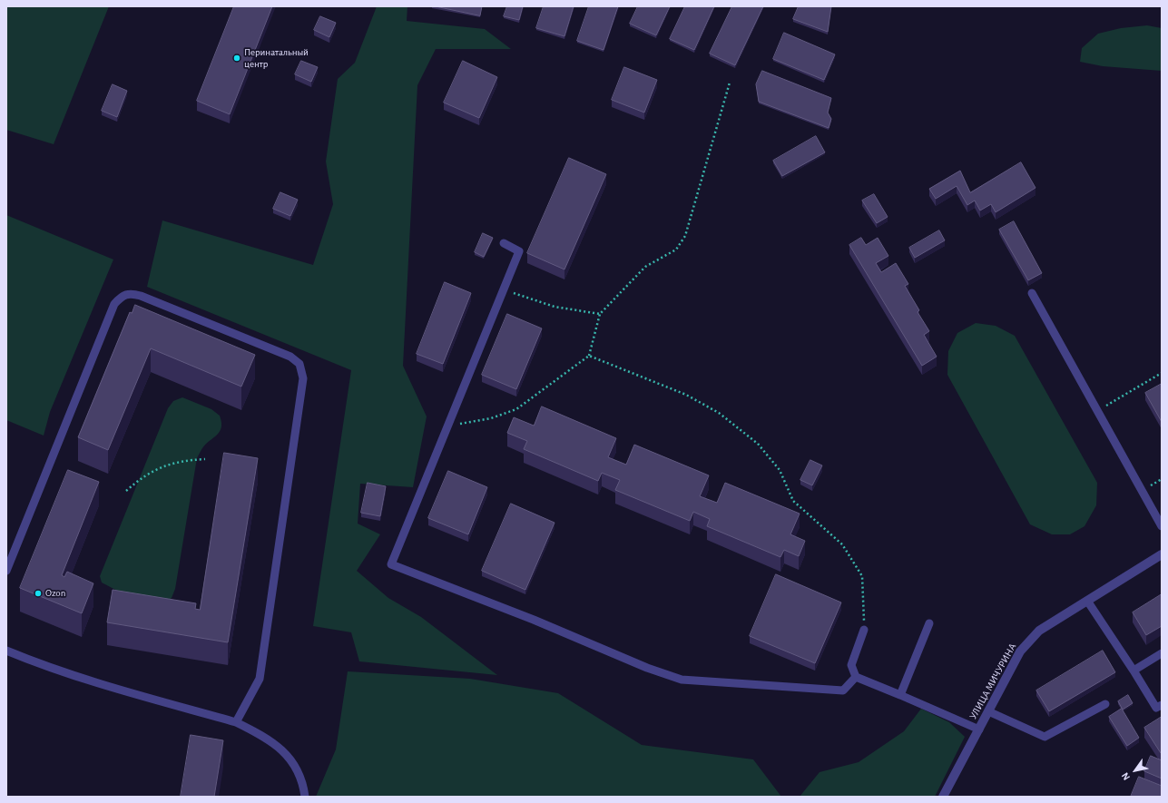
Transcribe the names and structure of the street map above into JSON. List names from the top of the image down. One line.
{"streets":{"street":["УЛИЦА МИЧУРИНА"]},"places":["Перинатальный центр","Ozon"],"north":"bottom left"}
